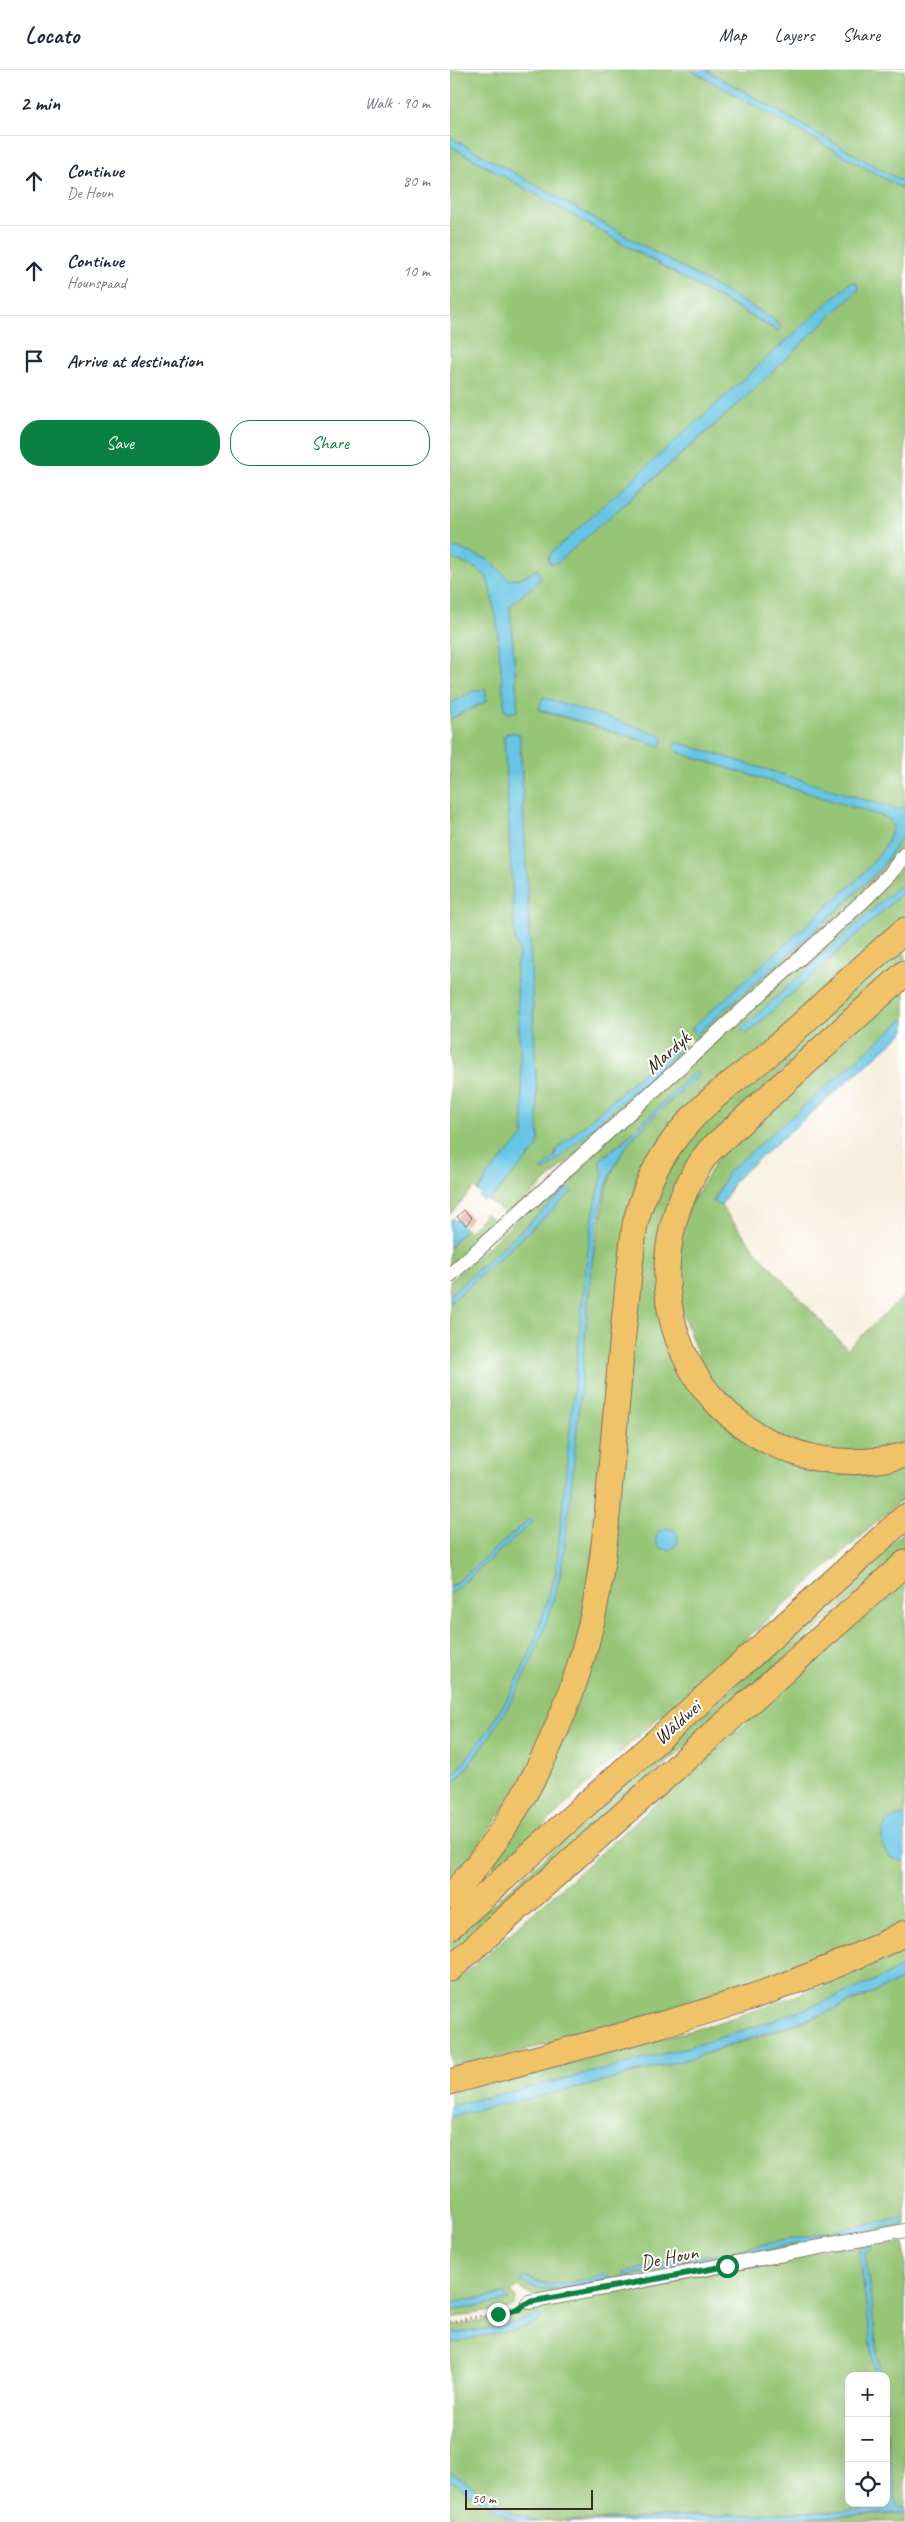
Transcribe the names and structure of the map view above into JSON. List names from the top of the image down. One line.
{"streets":{"highway":["Wâldwei"],"street":["Mardyk","De Houn"]},"scale_bar":"50 m","page":{"header":"Locato","nav":["Map","Layers","Share"],"heading":["2 min","Walk · 90 m"],"list":[["Continue","De Houn","80 m"],["Continue","Hounspaad","10 m"],"Arrive at destination"],"buttons":["Save","Share"],"map_buttons":["+","−"],"scale":"50 m"}}
